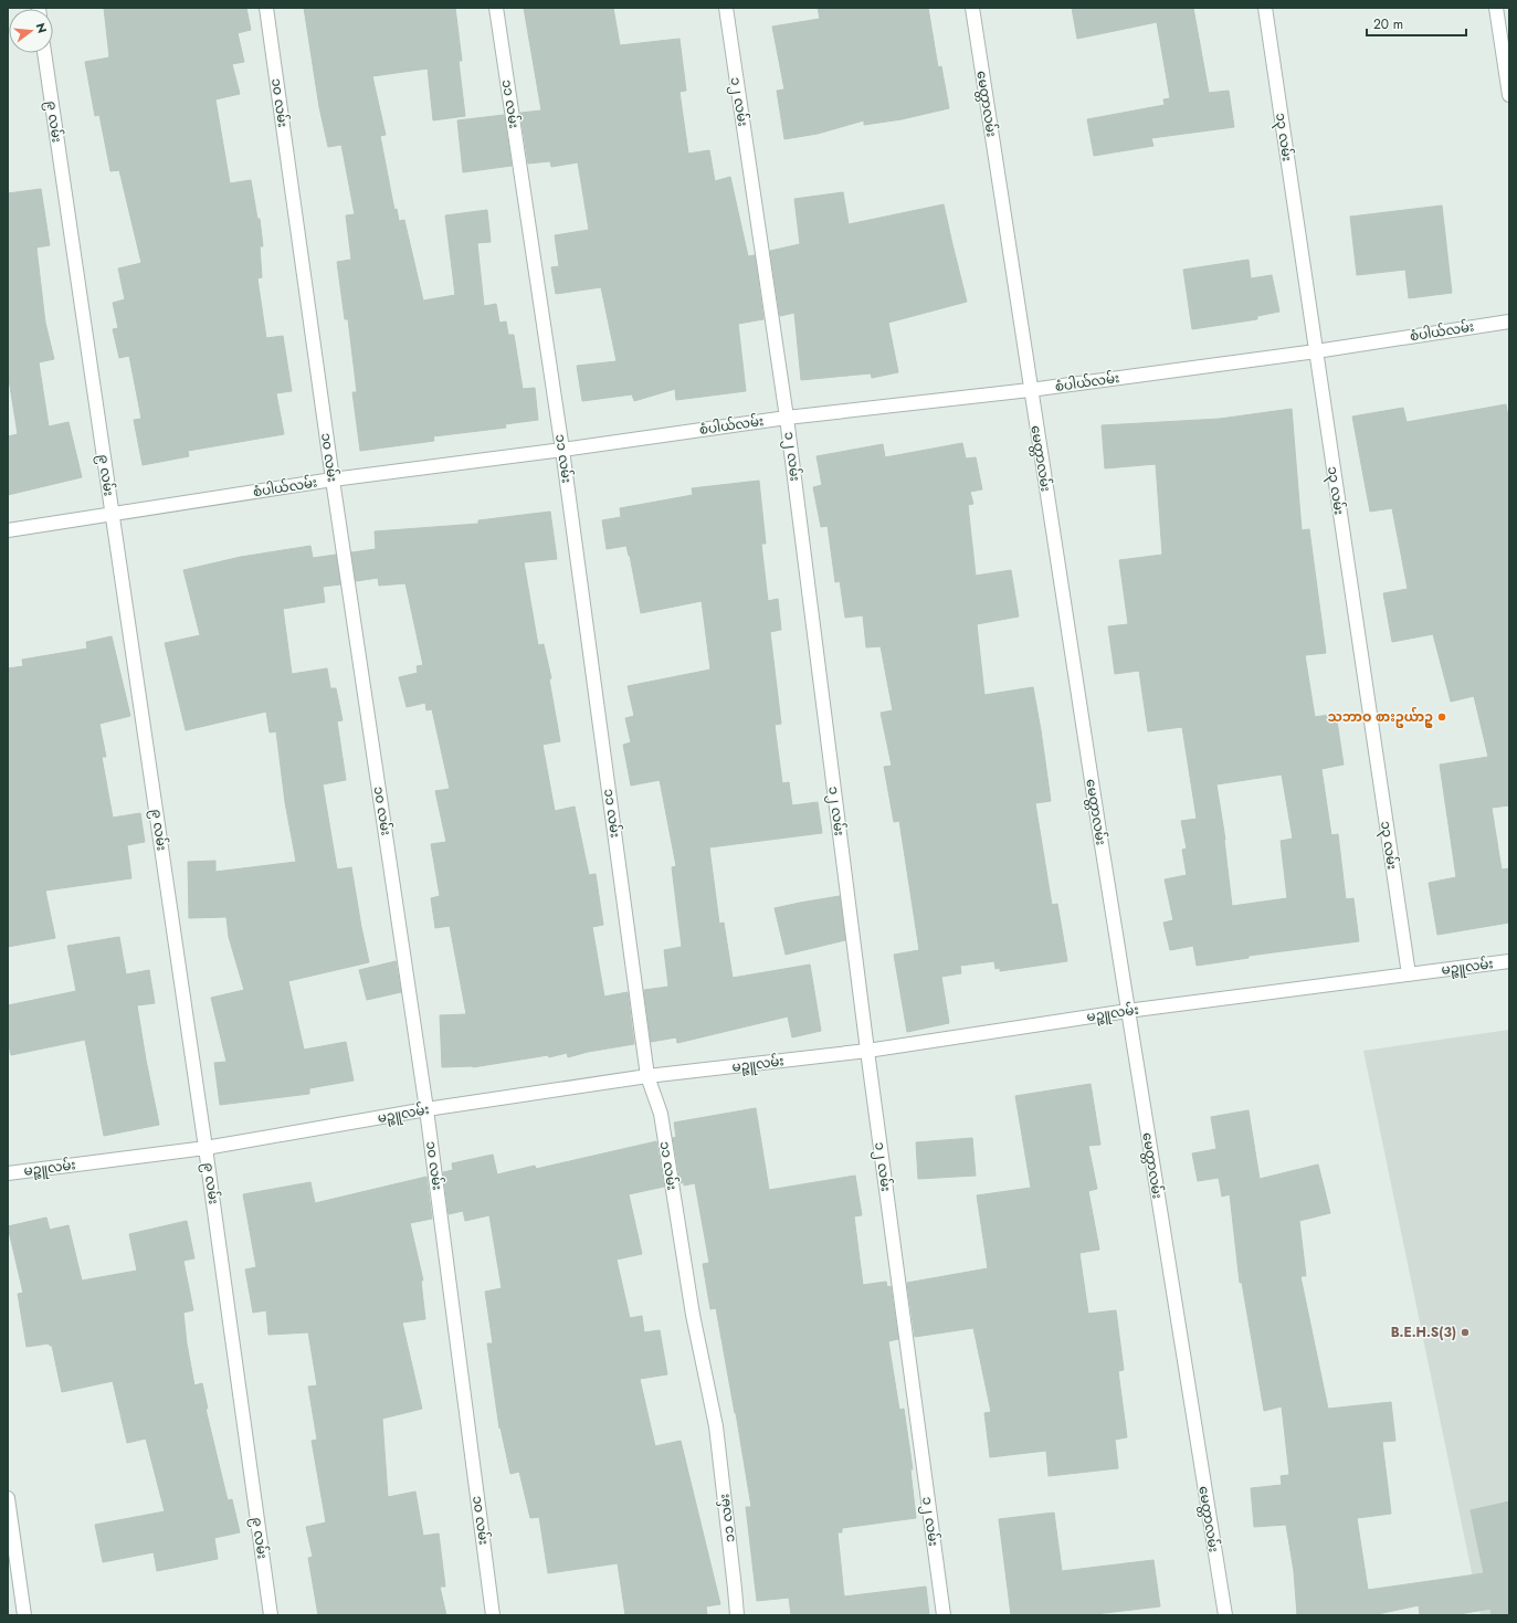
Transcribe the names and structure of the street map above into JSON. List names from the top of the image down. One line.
{"streets":{"street":["၁၂ လမ်း","၁၀ လမ်း","၁၁ လမ်း","မေတ္တာလမ်း","၉ လမ်း","၁၃ လမ်း","စံပါယ်လမ်း","မဉ္ဇူလမ်း"]},"crossings":[["၁၂ လမ်း","စံပါယ်လမ်း"],["၁၂ လမ်း","မဉ္ဇူလမ်း"],["၁၀ လမ်း","စံပါယ်လမ်း"],["၁၀ လမ်း","မဉ္ဇူလမ်း"],["၁၁ လမ်း","စံပါယ်လမ်း"],["၁၁ လမ်း","မဉ္ဇူလမ်း"],["မေတ္တာလမ်း","စံပါယ်လမ်း"],["မေတ္တာလမ်း","မဉ္ဇူလမ်း"],["၉ လမ်း","စံပါယ်လမ်း"],["၉ လမ်း","မဉ္ဇူလမ်း"],["၁၃ လမ်း","စံပါယ်လမ်း"],["၁၃ လမ်း","မဉ္ဇူလမ်း"]],"places":["သဘာဝ စားဥယ်ာဥ္","B.E.H.S(3)"],"scale_bar":"20 m","north":"right"}
